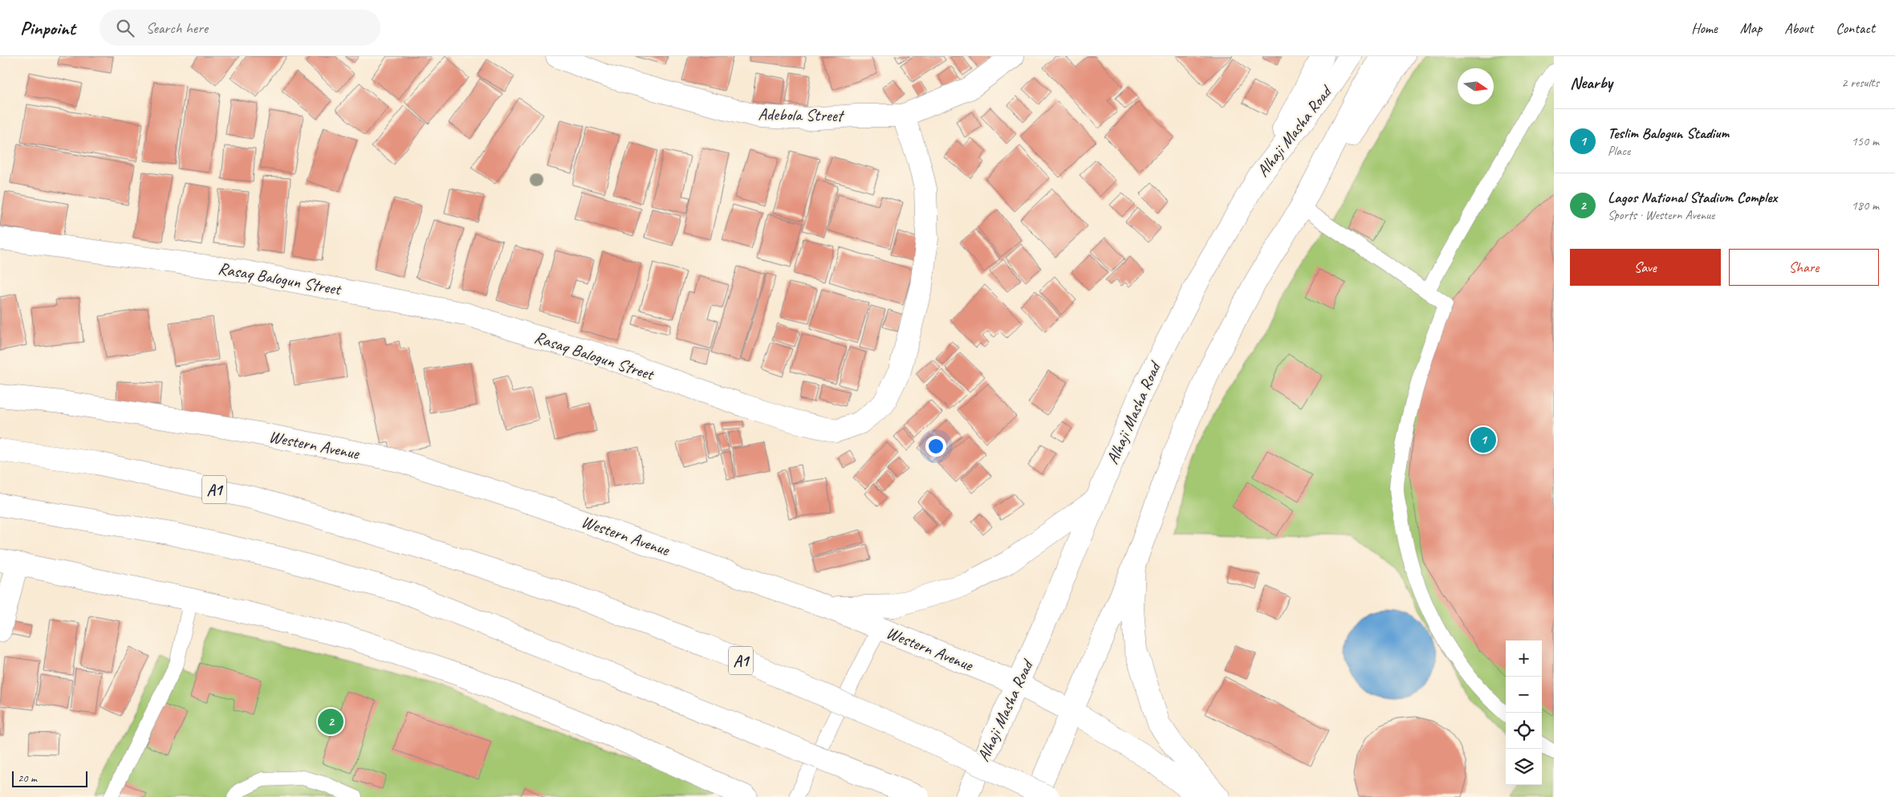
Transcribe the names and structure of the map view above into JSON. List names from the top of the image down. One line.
{"streets":{"main road":["Adebola Street","Alhaji Masha Road","Rasaq Balogun Street","Western Avenue","A1"]},"crossings":[["Adebola Street","Rasaq Balogun Street"],["Alhaji Masha Road","Western Avenue"]],"scale_bar":"20 m","north":"right","page":{"header":"Pinpoint","search":"Search here","nav":["Home","Map","About","Contact"],"heading":["Nearby","2 results"],"list":[{"mark":"1","name":"Teslim Balogun Stadium","note":"Place","value":"150 m"},{"mark":"2","name":"Lagos National Stadium Complex","note":"Sports · Western Avenue","value":"180 m"}],"buttons":["Save","Share"],"pins":["1","2"],"map_buttons":["+","−"],"scale":"20 m"}}
